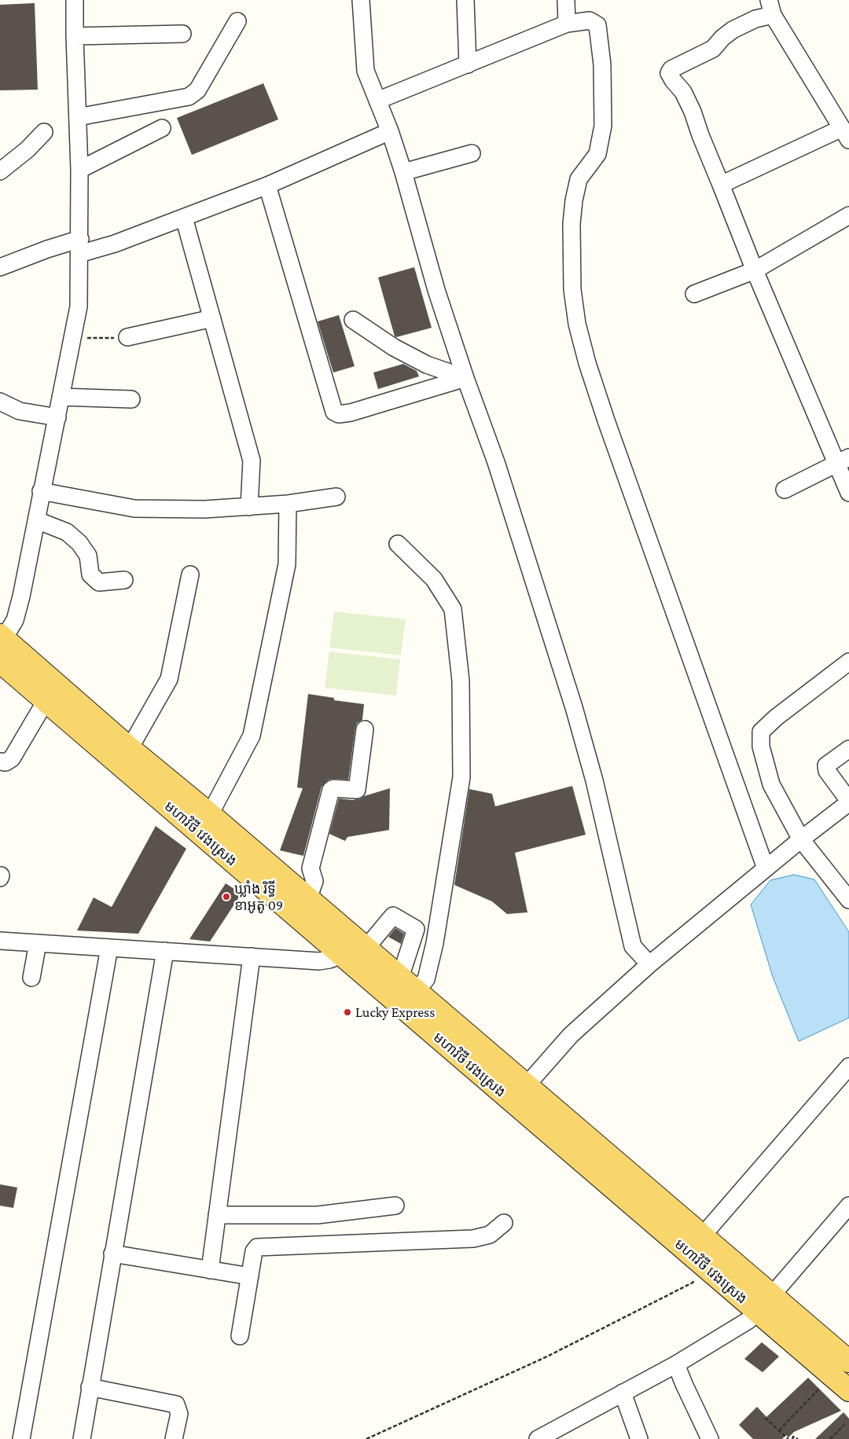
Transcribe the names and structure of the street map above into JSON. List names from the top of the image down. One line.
{"streets":{"main road":["មហាវិថី វេងស្រេង"]},"places":["ឃ្លាំង រិទ្ធី ខាអូតូ 09","Lucky Express"]}
